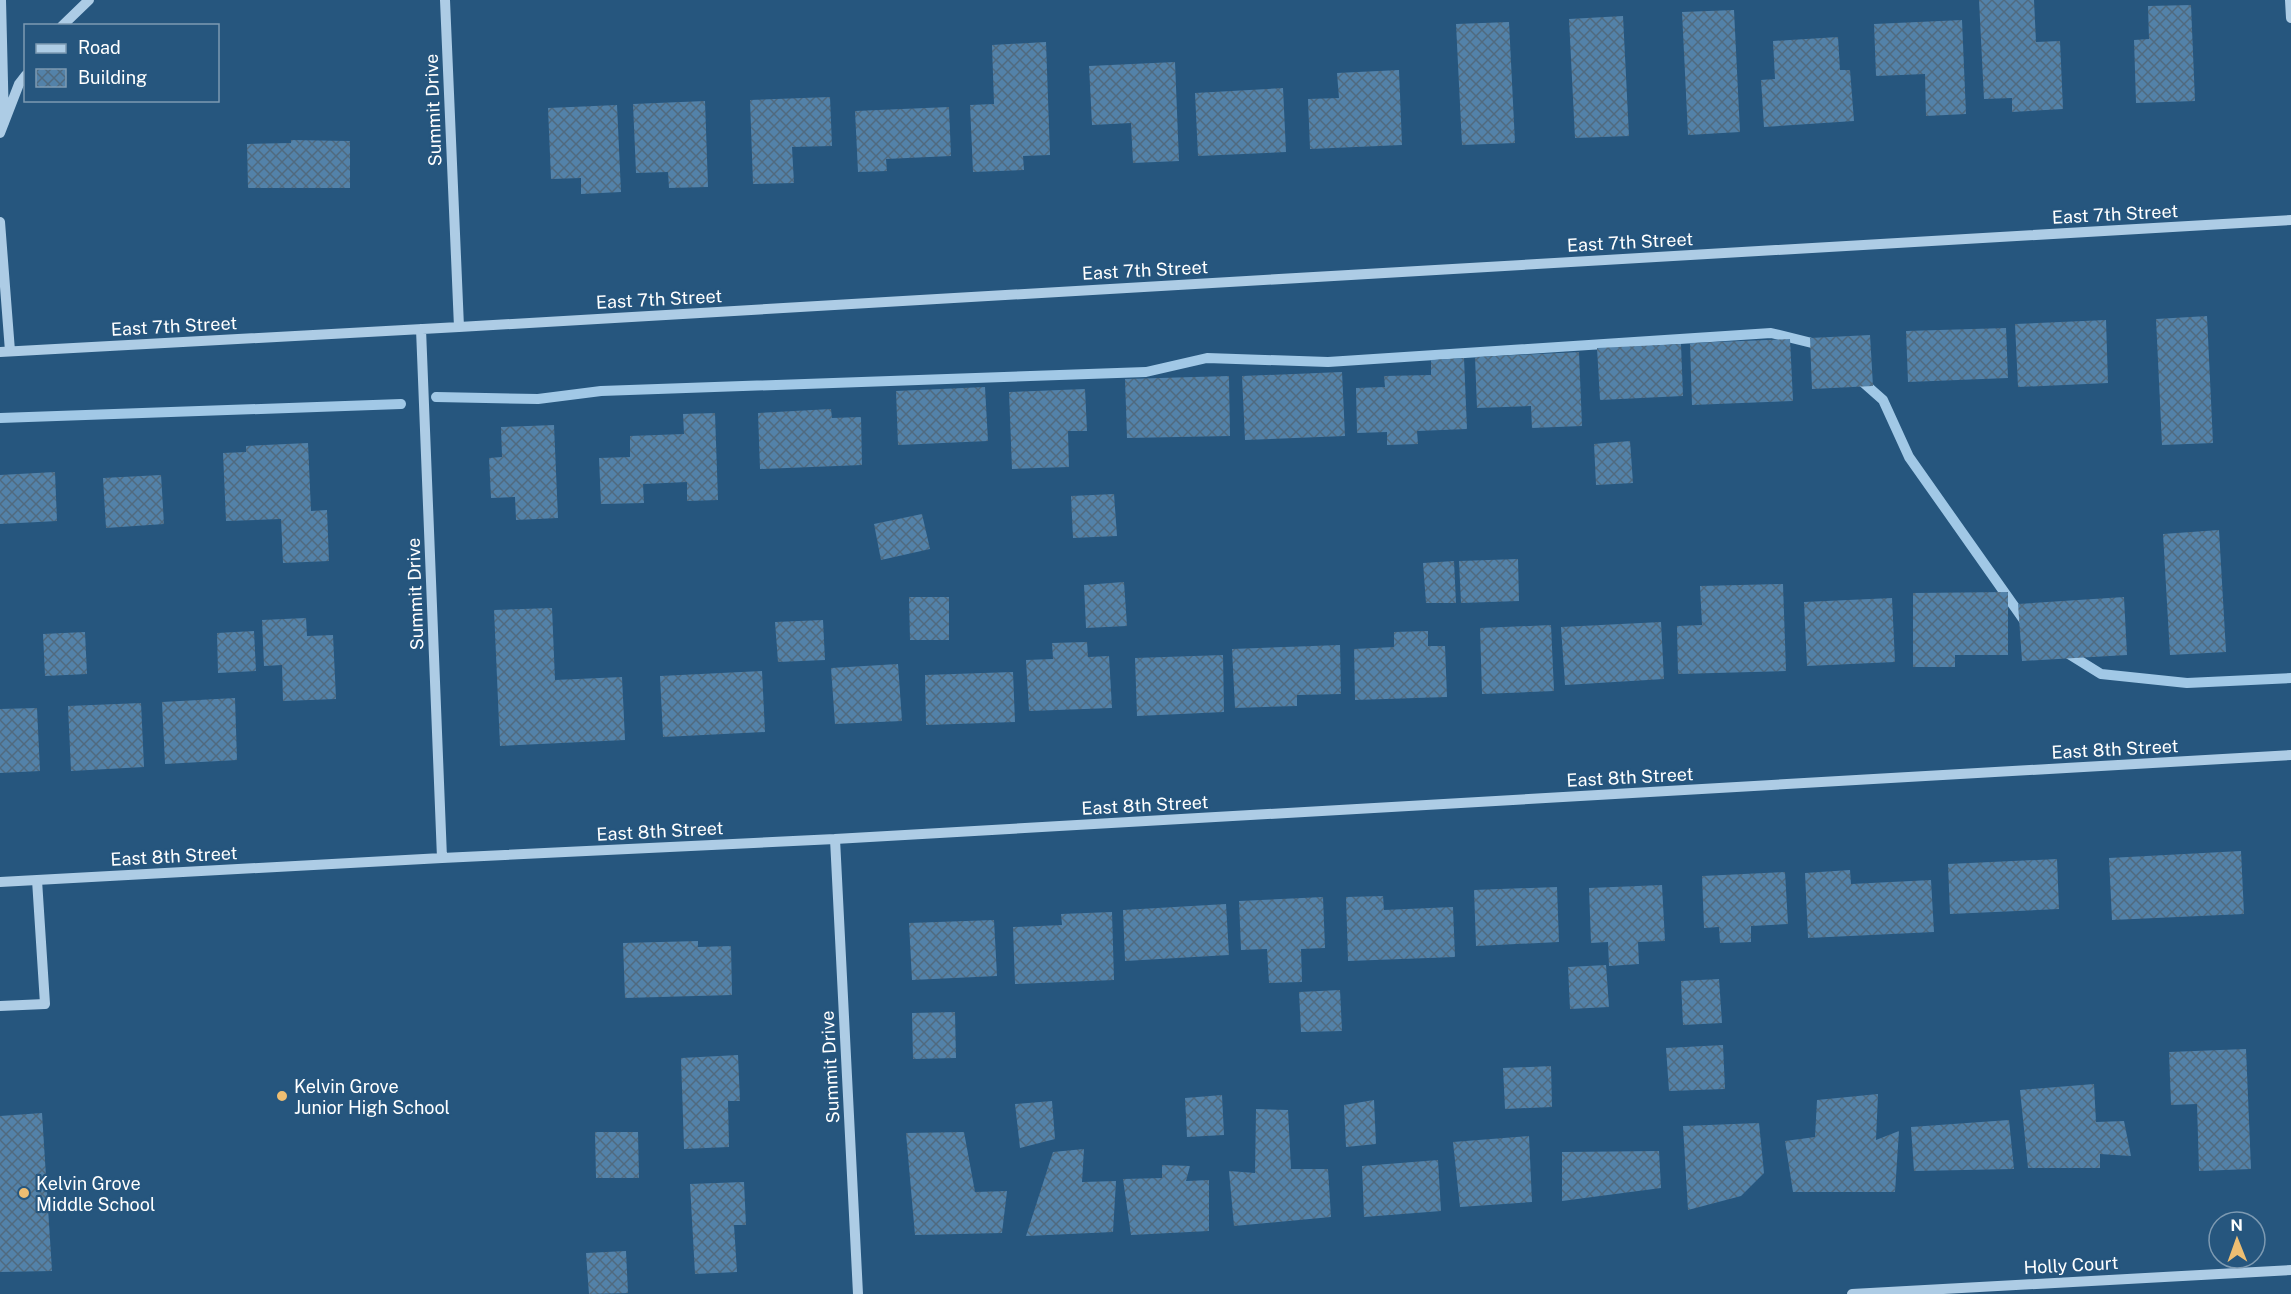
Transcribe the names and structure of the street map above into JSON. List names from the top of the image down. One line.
{"streets":{"street":["Summit Drive","East 7th Street","East 8th Street","Holly Court"]},"crossings":[["Summit Drive","East 7th Street"],["Summit Drive","East 8th Street"]],"places":["Kelvin Grove Junior High School","Kelvin Grove Middle School"],"legend":["Road","Building"],"north":"top"}
